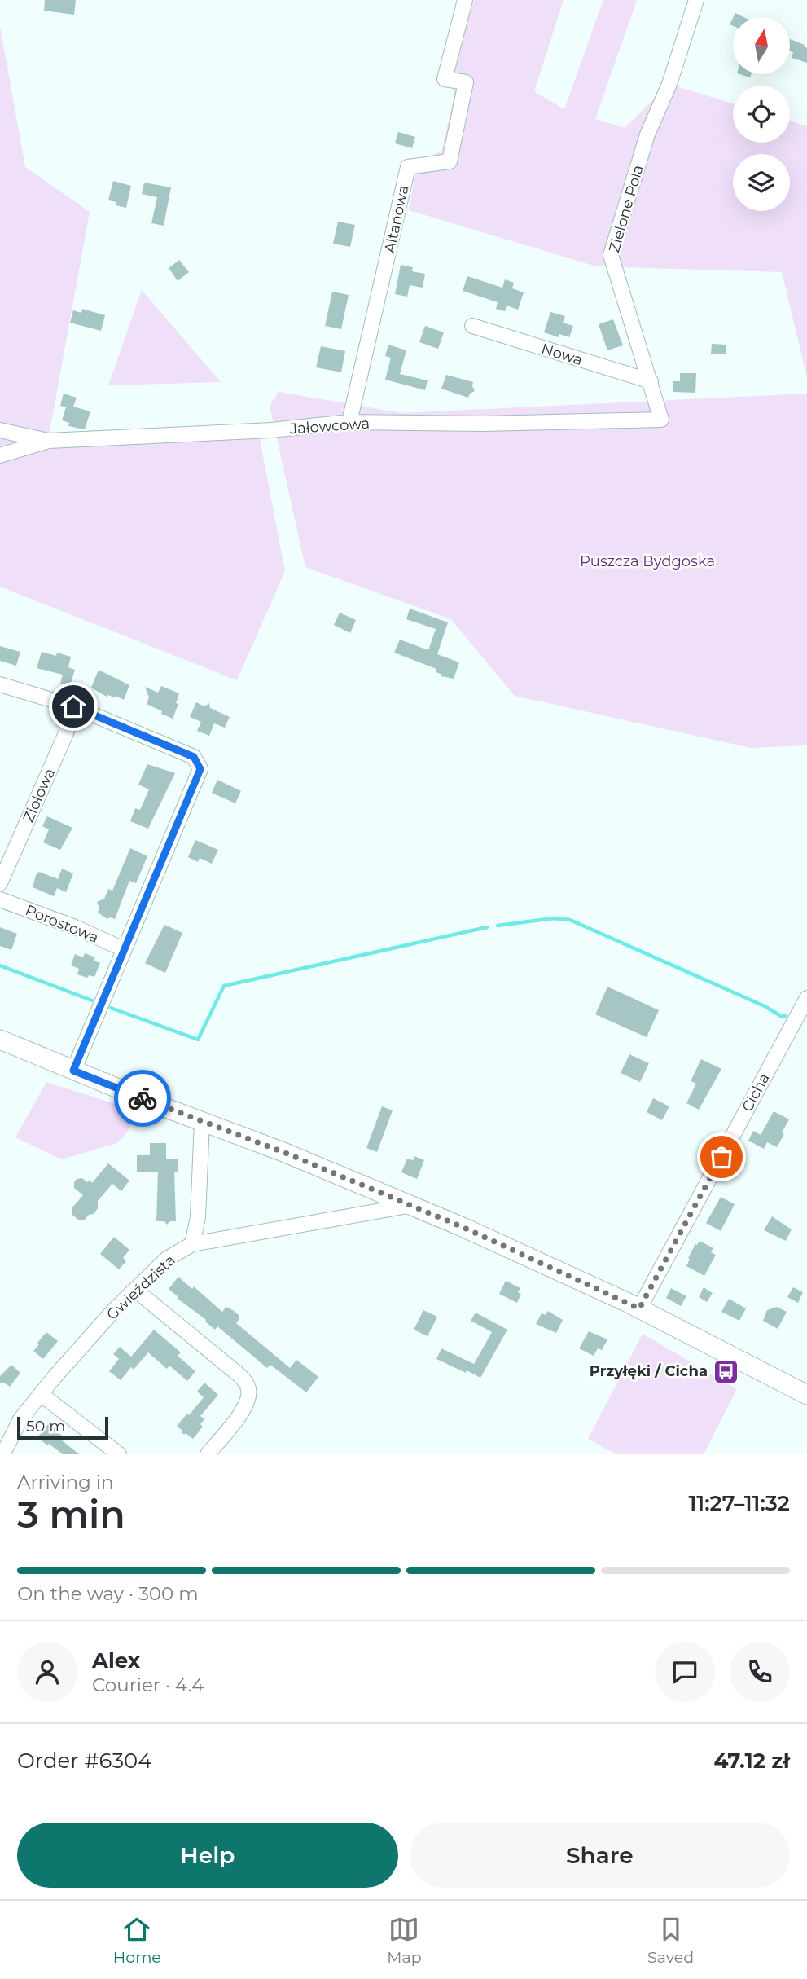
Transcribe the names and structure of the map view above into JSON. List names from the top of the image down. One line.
{"streets":{"street":["Zielone Pola","Altanowa","Nowa","Jałowcowa","Ziołowa","Porostowa","Cicha","Gwieździsta"]},"crossings":[["Zielone Pola","Nowa"],["Zielone Pola","Jałowcowa"],["Altanowa","Jałowcowa"]],"parks":["Puszcza Bydgoska"],"places":{"bus stop":["Przyłęki / Cicha"]},"scale_bar":"50 m","north":"top","page":{"scale":"50 m","heading":["3 min","Arriving in","11:27–11:32"],"panel":["Alex","Courier · 4.4","Order #6304","47.12 zł"],"bar":"On the way · 300 m","buttons":["Help","Share"],"tabs":["Home","Map","Saved"]}}
